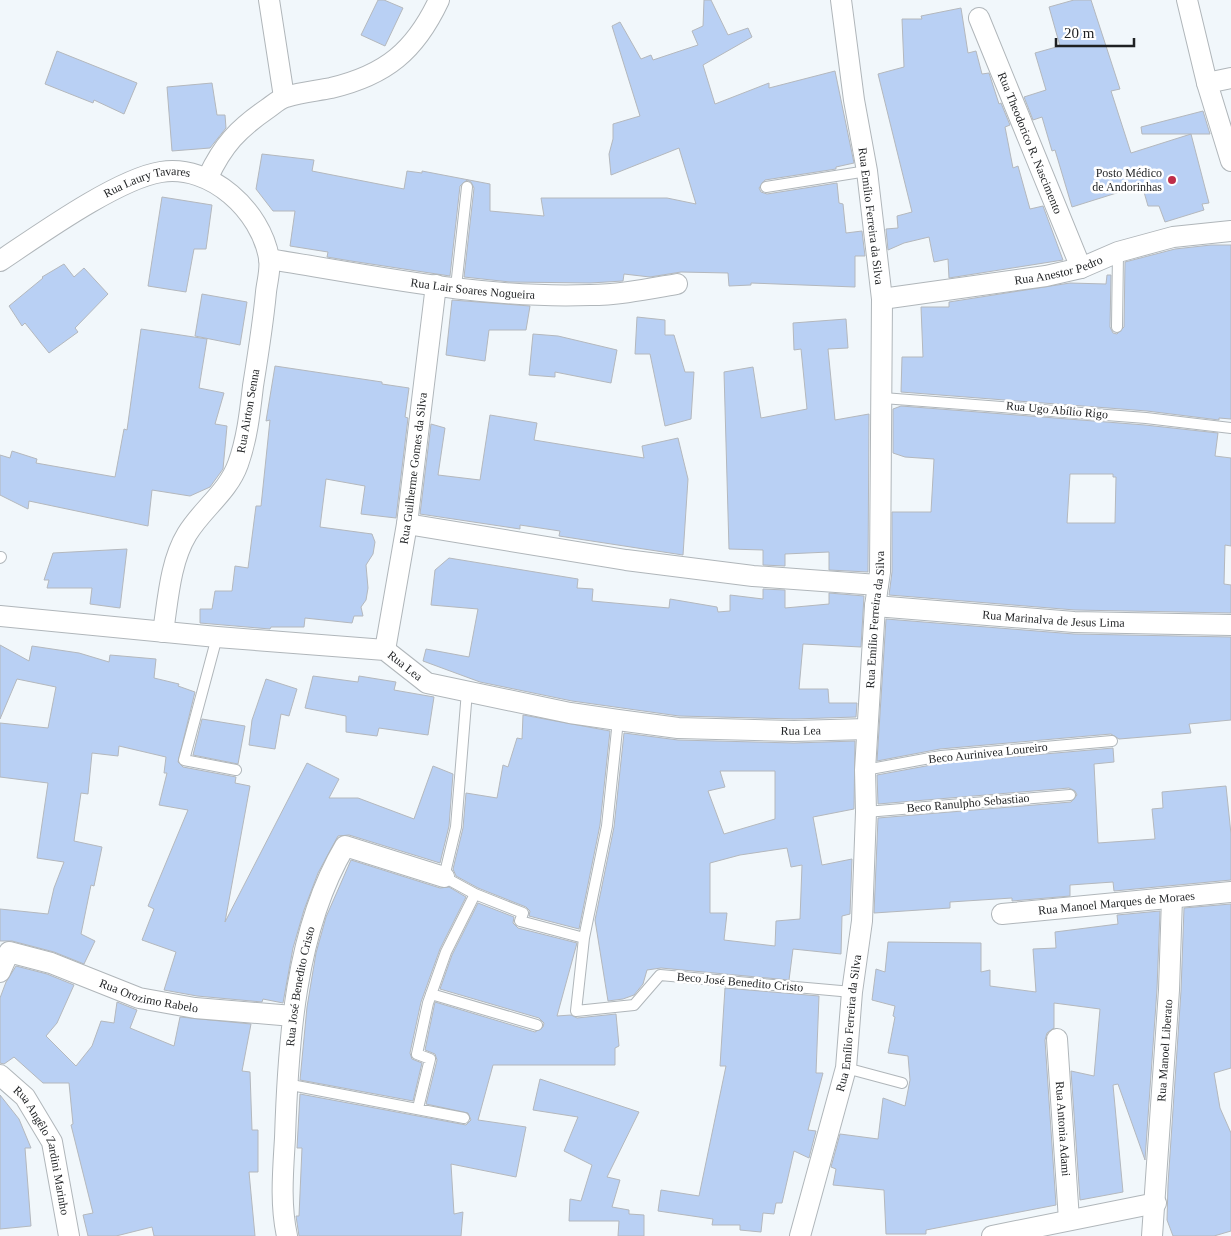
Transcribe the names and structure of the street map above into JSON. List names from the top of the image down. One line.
{"streets":{"street":["Rua Theodorico R. Nascimento","Rua Laury Tavares","Rua Emílio Ferreira da Silva","Rua Anestor Pedro","Rua Lair Soares Nogueira","Rua Airton Senna","Rua Guilherme Gomes da Silva","Rua Marinalva de Jesus Lima","Rua Lea","Rua Manoel Marques de Moraes","Rua José Benedito Cristo","Rua Orozimo Rabelo","Rua Manoel Liberato","Rua Antonia Adami","Rua Angêlo Zardini Marinho"],"lane":["Rua Ugo Abílio Rigo","Beco Aurinivea Loureiro","Beco Ranulpho Sebastiao","Beco José Benedito Cristo"]},"crossings":[["Rua Theodorico R. Nascimento","Rua Anestor Pedro"],["Rua Laury Tavares","Rua Lair Soares Nogueira"],["Rua Laury Tavares","Rua Airton Senna"],["Rua Emílio Ferreira da Silva","Rua Anestor Pedro"],["Rua Emílio Ferreira da Silva","Rua Ugo Abílio Rigo"],["Rua Emílio Ferreira da Silva","Rua Marinalva de Jesus Lima"],["Rua Emílio Ferreira da Silva","Rua Lea"],["Rua Emílio Ferreira da Silva","Beco Aurinivea Loureiro"],["Rua Emílio Ferreira da Silva","Beco Ranulpho Sebastiao"],["Rua Emílio Ferreira da Silva","Beco José Benedito Cristo"],["Rua Lair Soares Nogueira","Rua Airton Senna"],["Rua Lair Soares Nogueira","Rua Guilherme Gomes da Silva"],["Rua Airton Senna","Rua Lea"],["Rua Guilherme Gomes da Silva","Rua Lea"],["Rua Manoel Marques de Moraes","Rua Manoel Liberato"],["Rua José Benedito Cristo","Rua Orozimo Rabelo"]],"places":["Posto Médico de Andorinhas"],"scale_bar":"20 m"}
